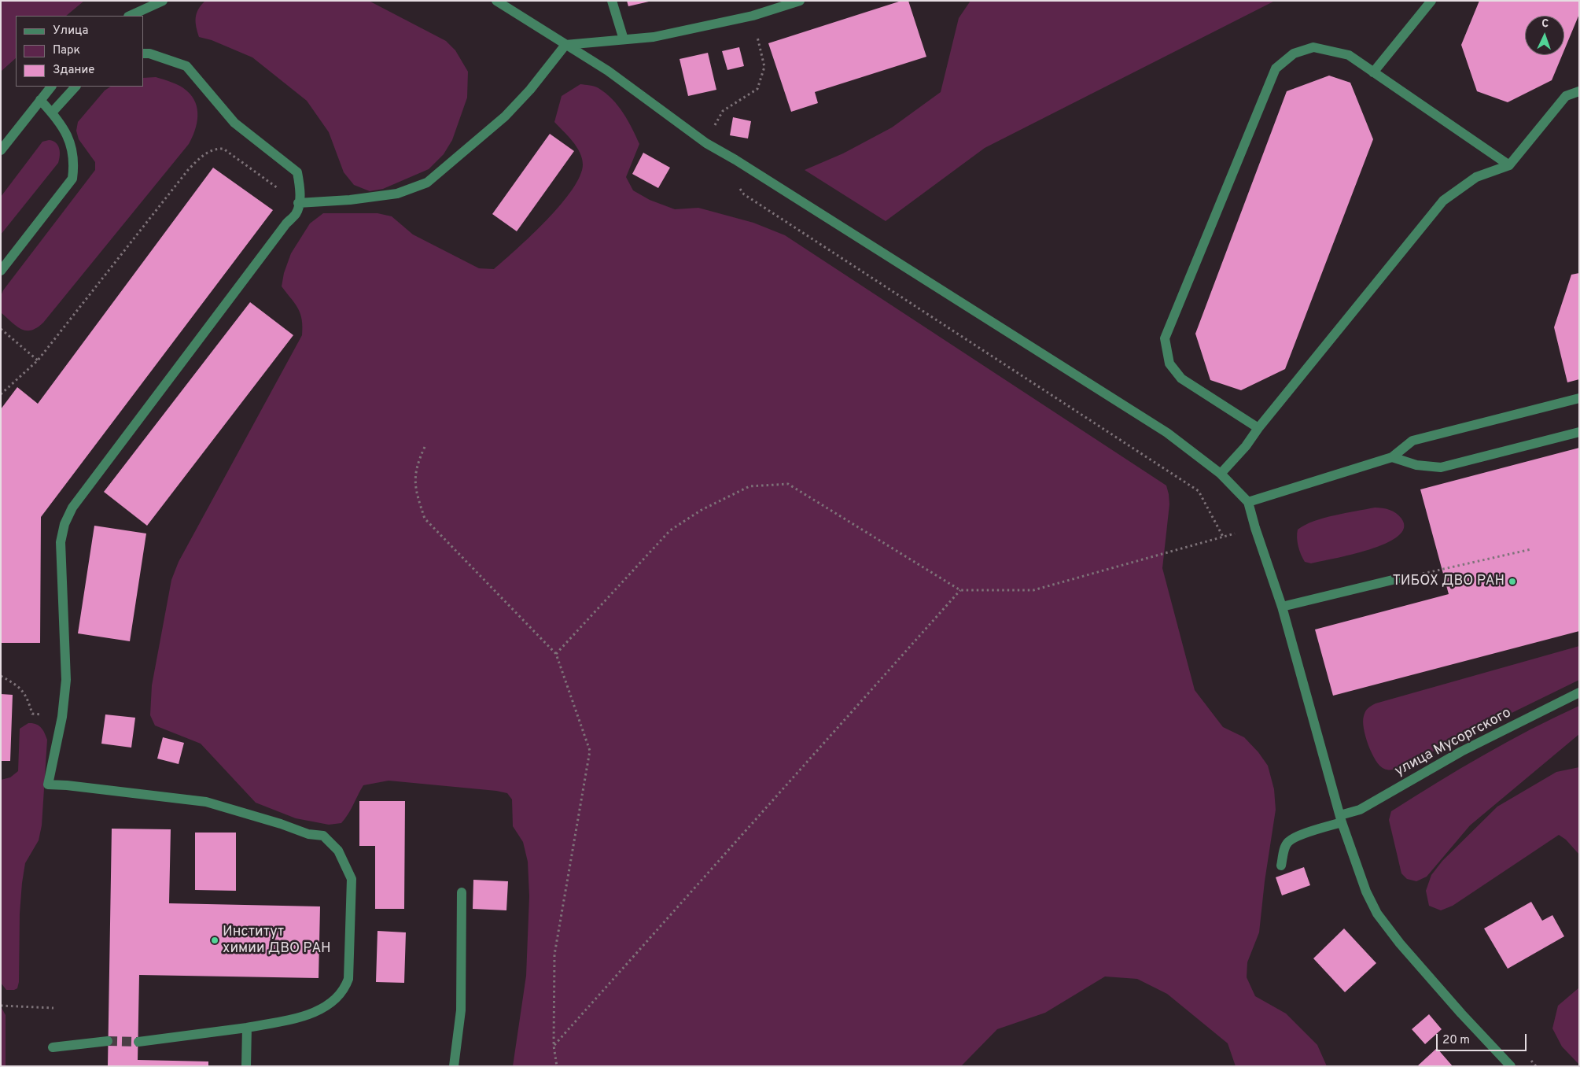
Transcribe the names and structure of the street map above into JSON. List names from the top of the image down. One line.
{"streets":{"street":["улица Мусоргского"]},"places":["ТИБОХ ДВО РАН","Институт химии ДВО РАН"],"legend":["Улица","Парк","Здание"],"scale_bar":"20 m","north":"top"}
